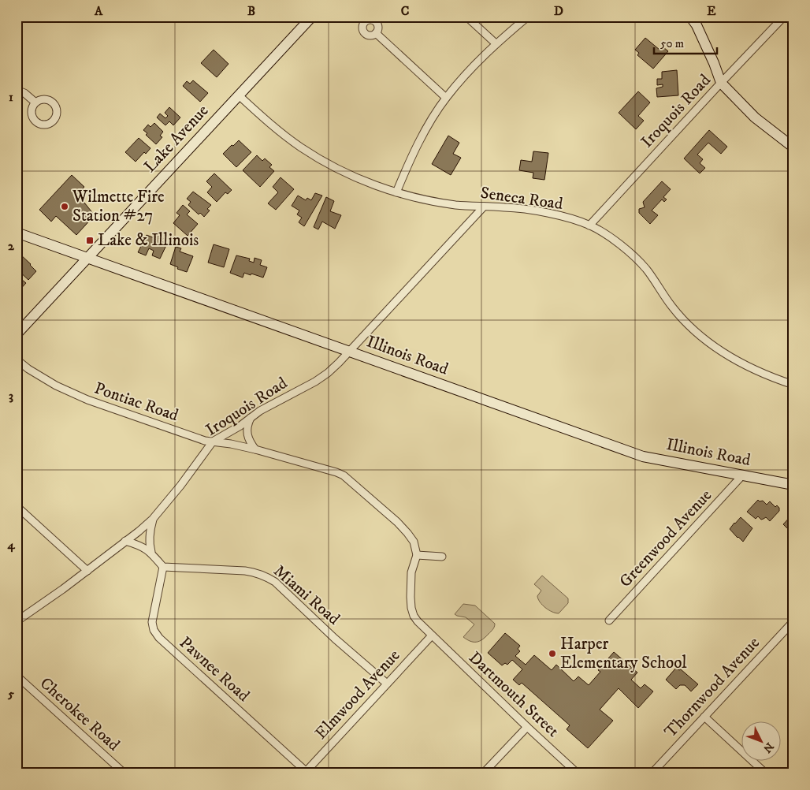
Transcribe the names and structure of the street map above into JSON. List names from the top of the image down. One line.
{"streets":{"street":["Iroquois Road","Lake Avenue","Seneca Road","Illinois Road","Pontiac Road","Greenwood Avenue","Miami Road","Pawnee Road","Thornwood Avenue","Elmwood Avenue","Dartmouth Street","Cherokee Road"]},"crossings":[["Iroquois Road","Seneca Road"],["Iroquois Road","Illinois Road"],["Iroquois Road","Pontiac Road"],["Lake Avenue","Seneca Road"],["Lake Avenue","Illinois Road"],["Illinois Road","Greenwood Avenue"],["Miami Road","Pawnee Road"],["Miami Road","Elmwood Avenue"],["Pawnee Road","Elmwood Avenue"],["Elmwood Avenue","Dartmouth Street"]],"places":{"other":["Wilmette Fire Station #27","Harper Elementary School"],"transit":["Lake & Illinois"]},"scale_bar":"50 m","north":"bottom right","grid":{"columns":["A","B","C","D","E"],"rows":["1","2","3","4","5"]}}
